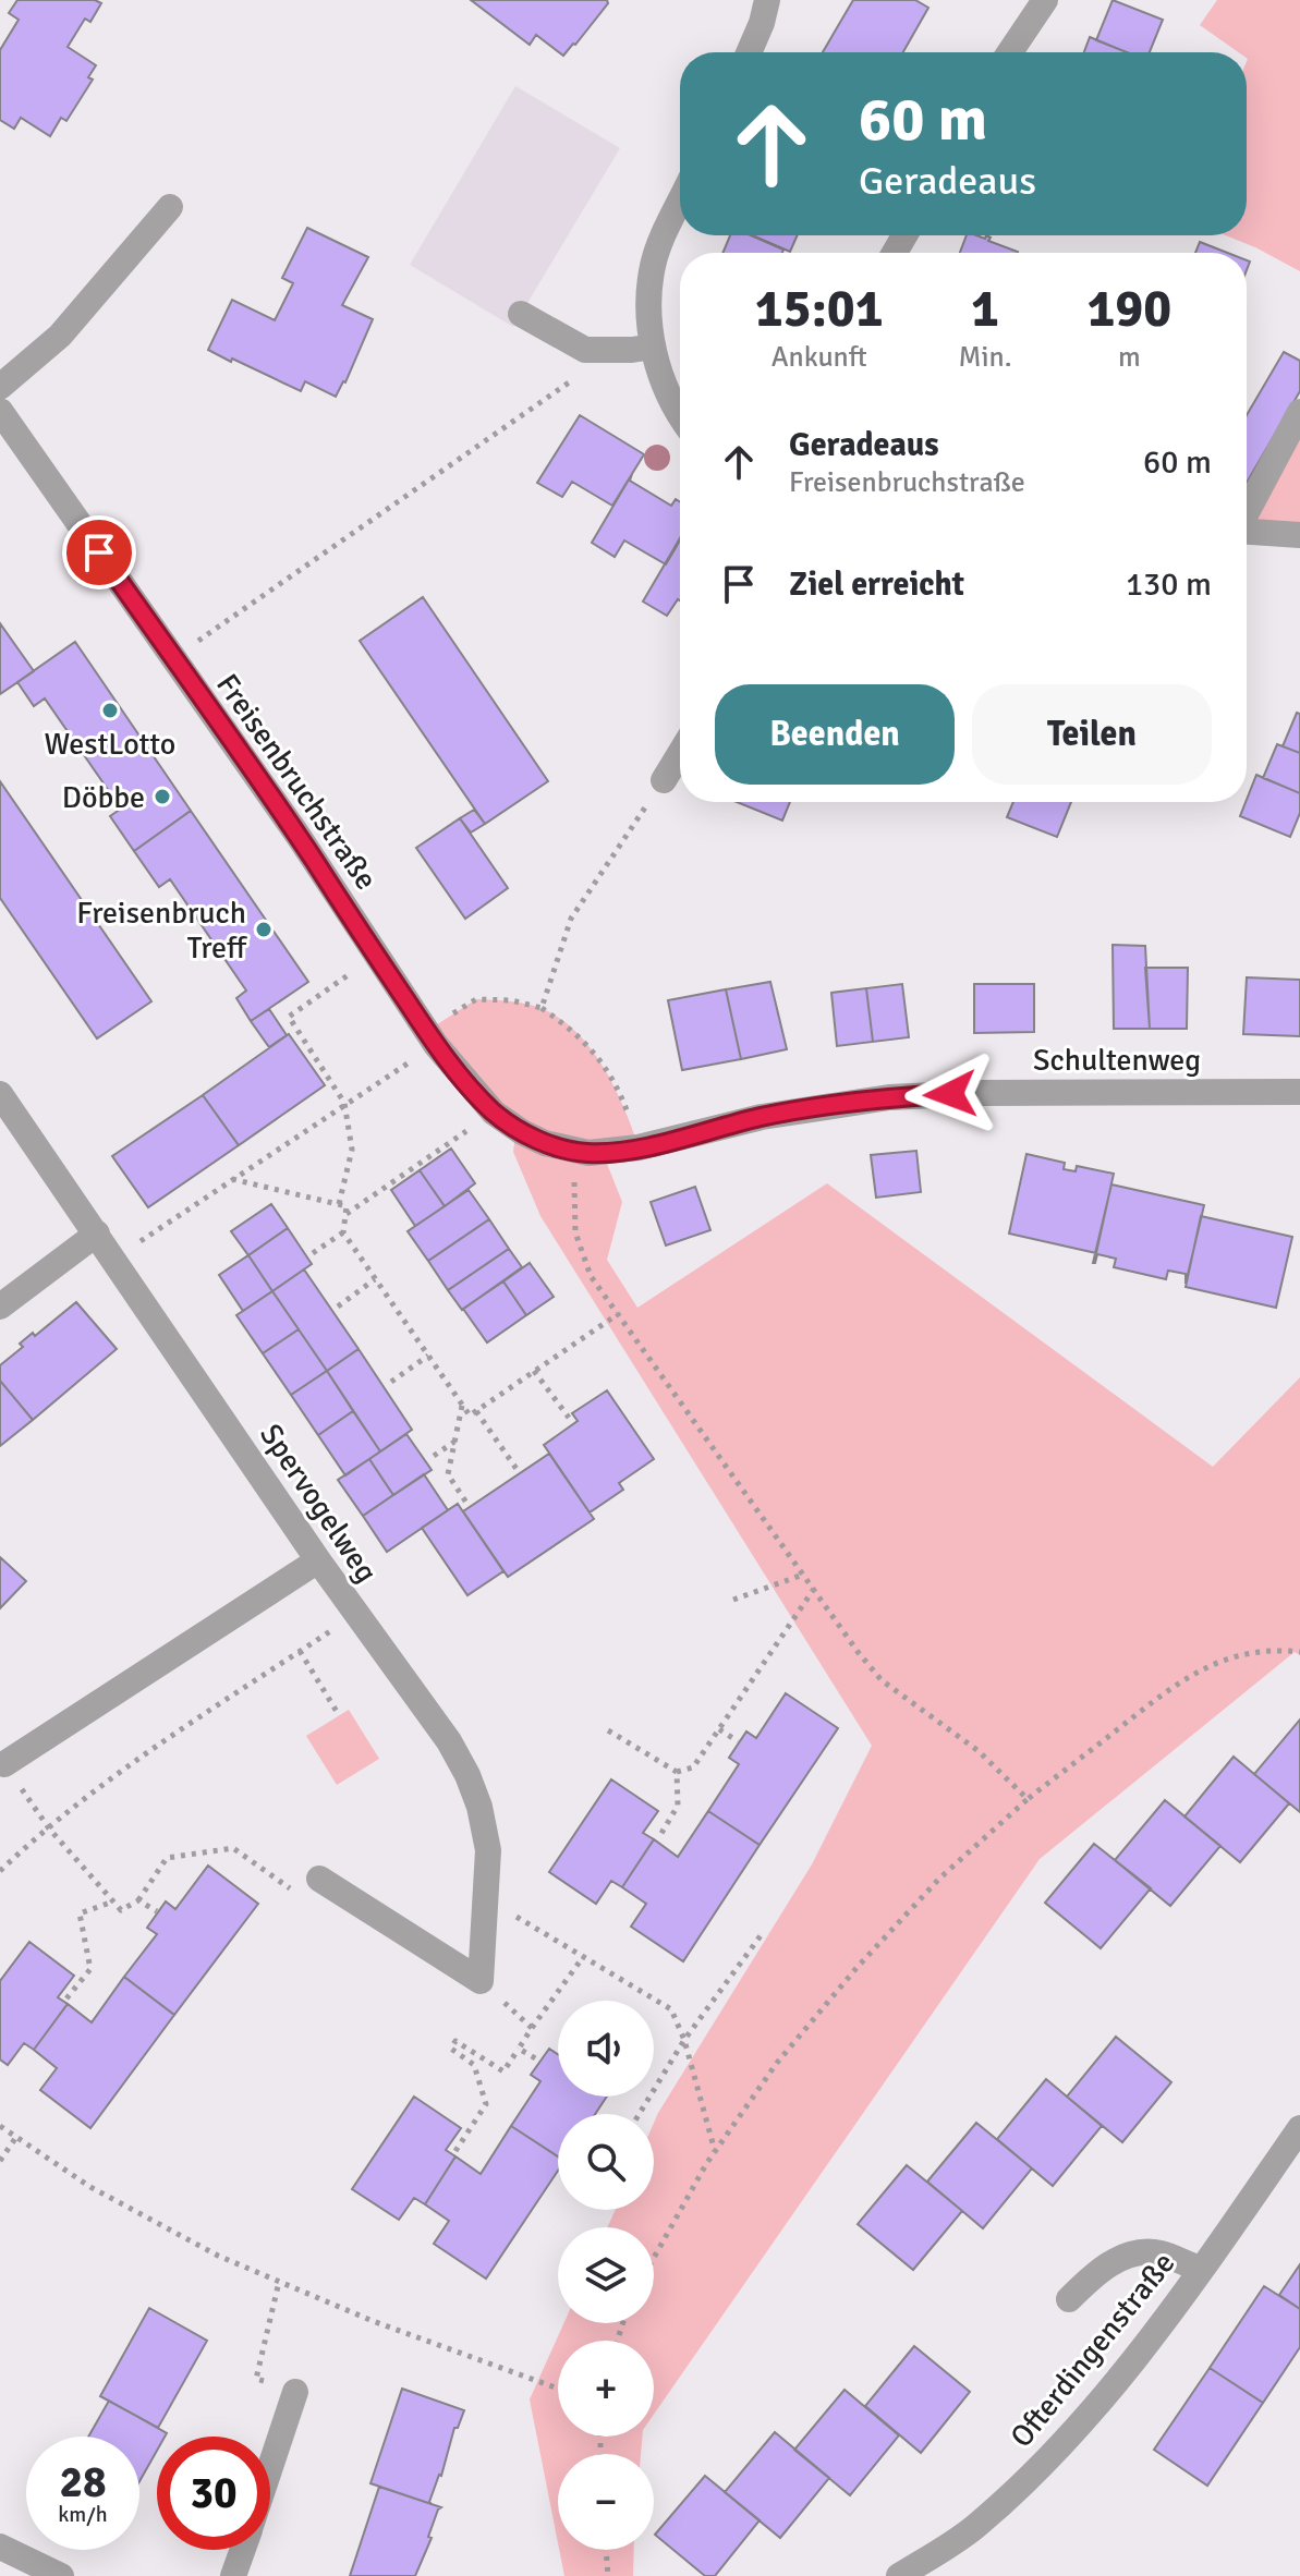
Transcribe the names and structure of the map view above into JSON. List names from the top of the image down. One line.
{"streets":{"street":["Freisenbruchstraße","Schultenweg","Spervogelweg","Ofterdingenstraße"]},"crossings":[["Freisenbruchstraße","Schultenweg"]],"places":["WestLotto","Döbbe","Freisenbruch Treff"],"page":{"turn":["60 m","Geradeaus"],"eta":["15:01","Ankunft","1","Min.","190","m"],"list":[{"name":"Geradeaus","note":"Freisenbruchstraße","value":"60 m"},{"name":"Ziel erreicht","value":"130 m"}],"buttons":["Beenden","Teilen"],"map_buttons":["+","−"],"speed":"28 km/h","limit":"30"}}
